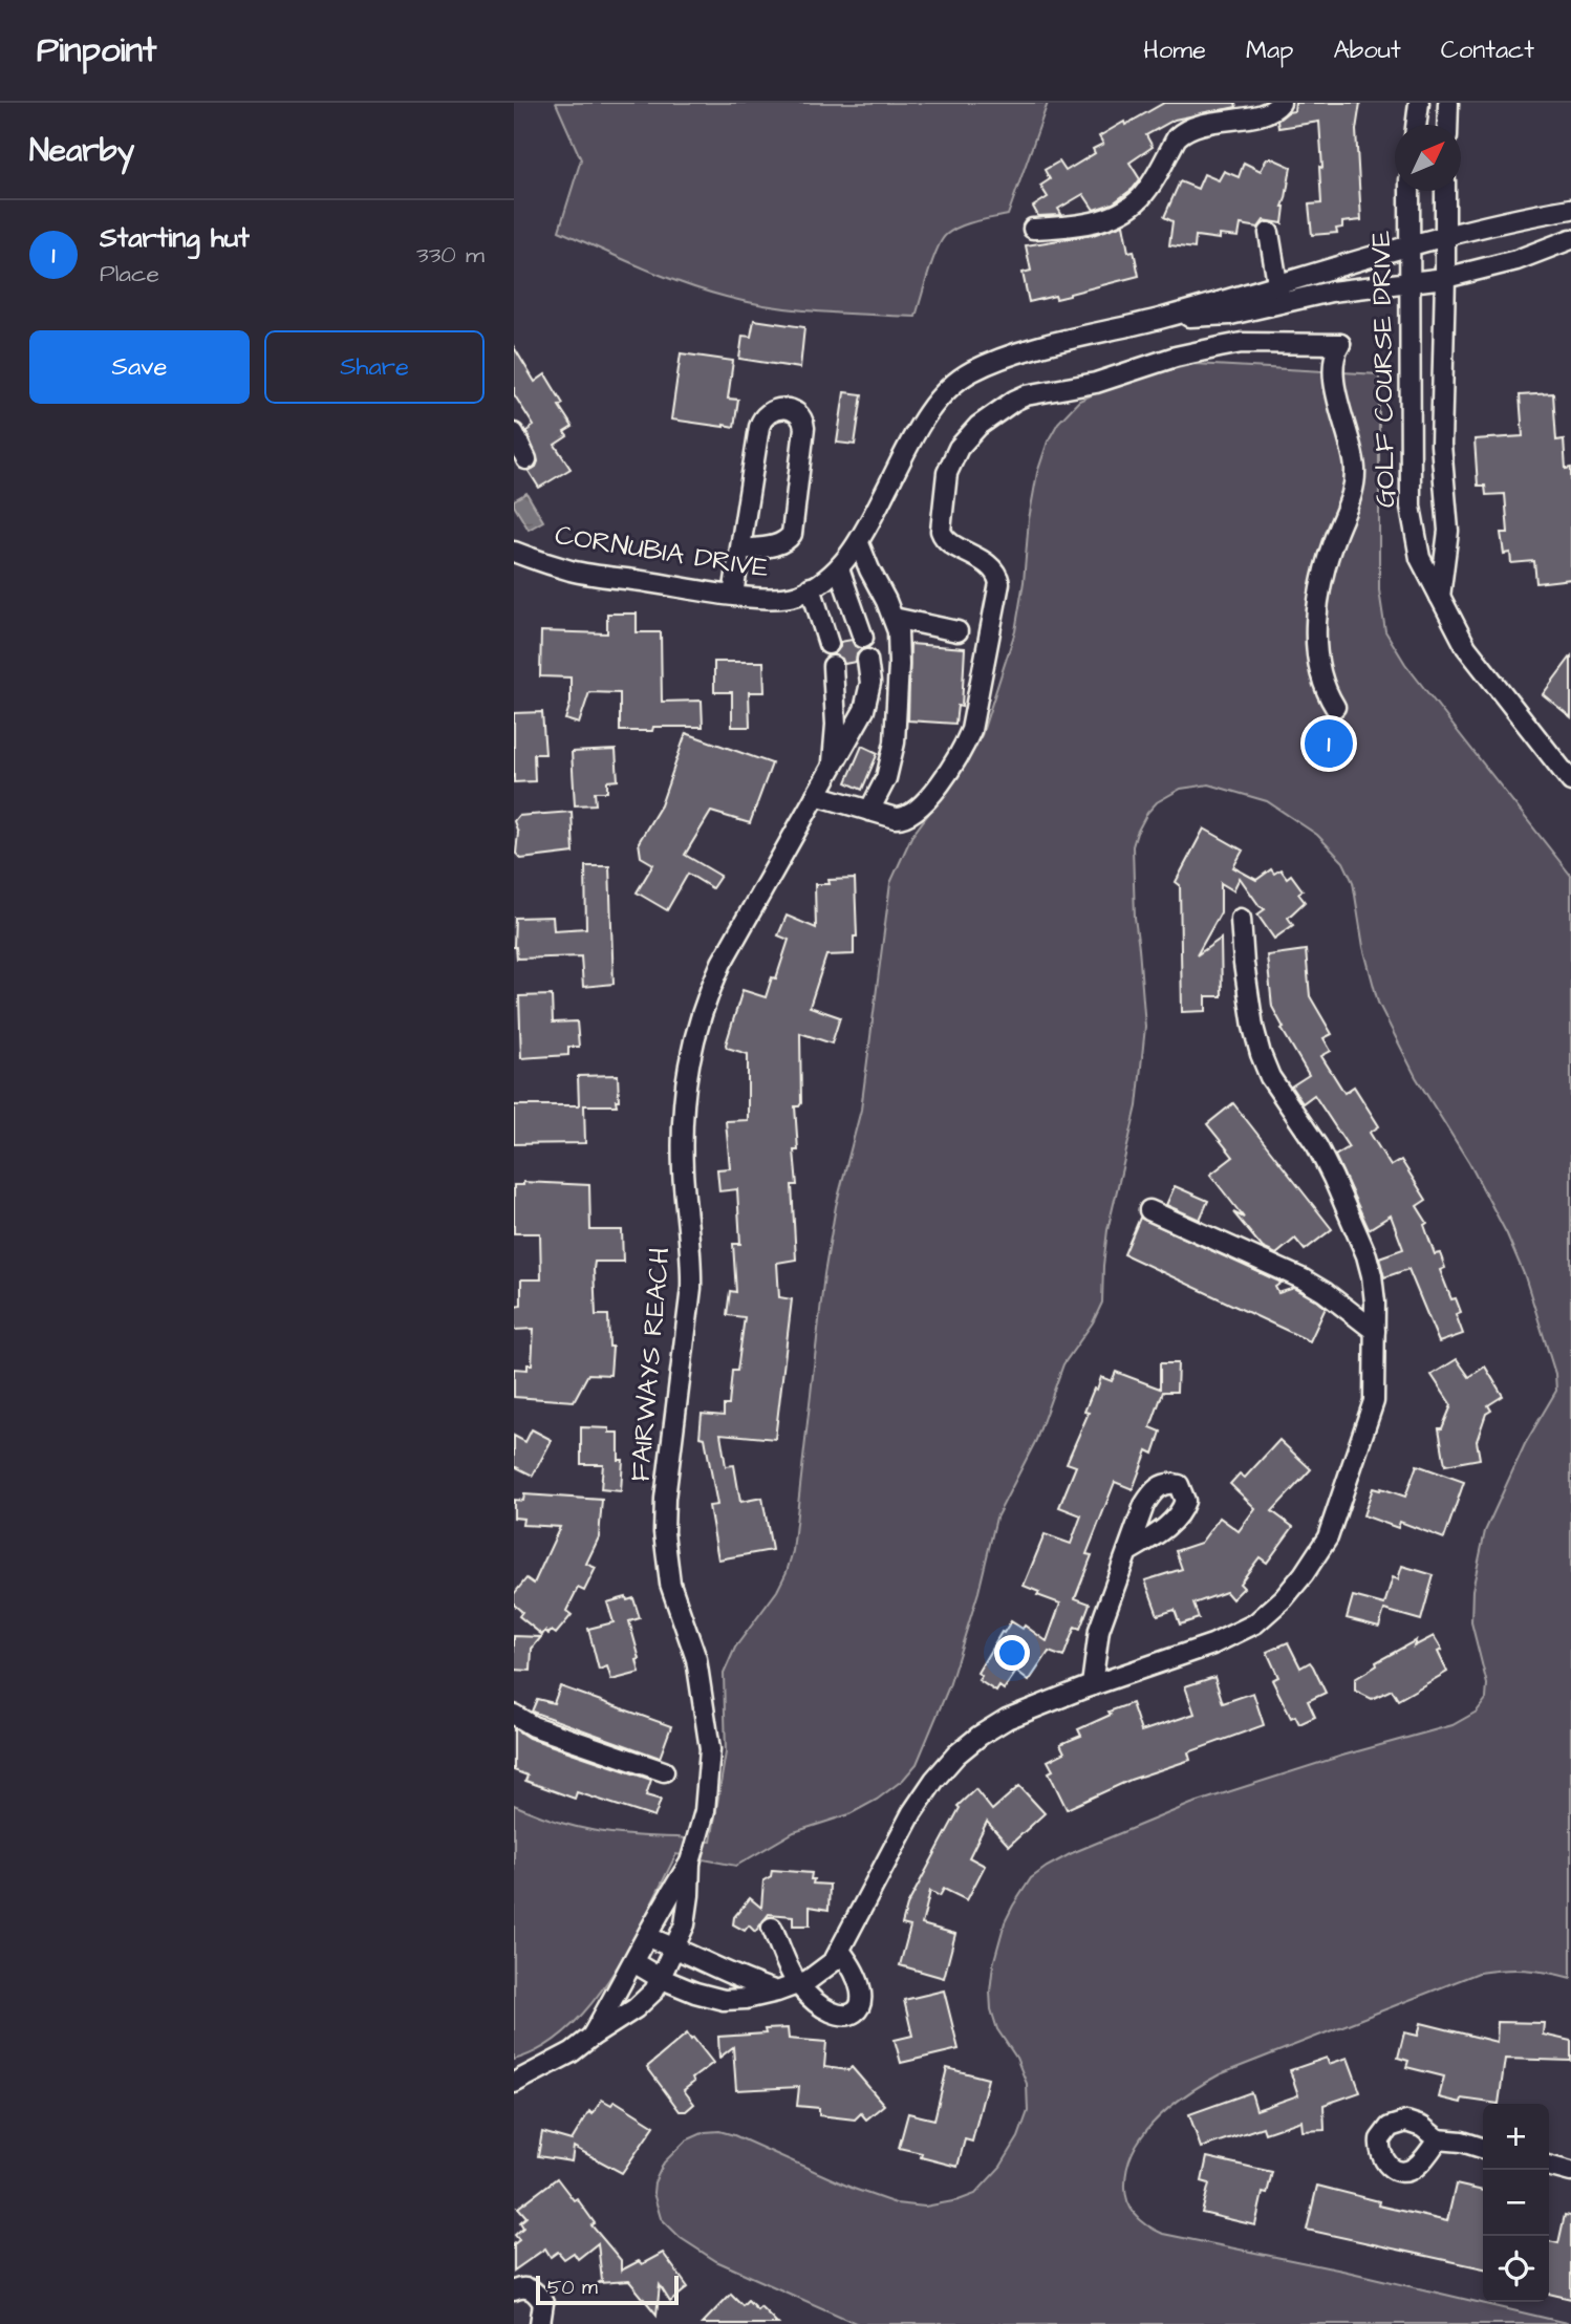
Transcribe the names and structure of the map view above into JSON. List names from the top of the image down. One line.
{"streets":{"street":["GOLF COURSE DRIVE","CORNUBIA DRIVE","FAIRWAYS REACH"]},"crossings":[["GOLF COURSE DRIVE","CORNUBIA DRIVE"]],"scale_bar":"50 m","north":"top right","page":{"header":"Pinpoint","nav":["Home","Map","About","Contact"],"heading":"Nearby","list":[{"mark":"1","name":"Starting hut","note":"Place","value":"330 m"}],"buttons":["Save","Share"],"pins":"1","map_buttons":["+","−"],"scale":"50 m"}}
